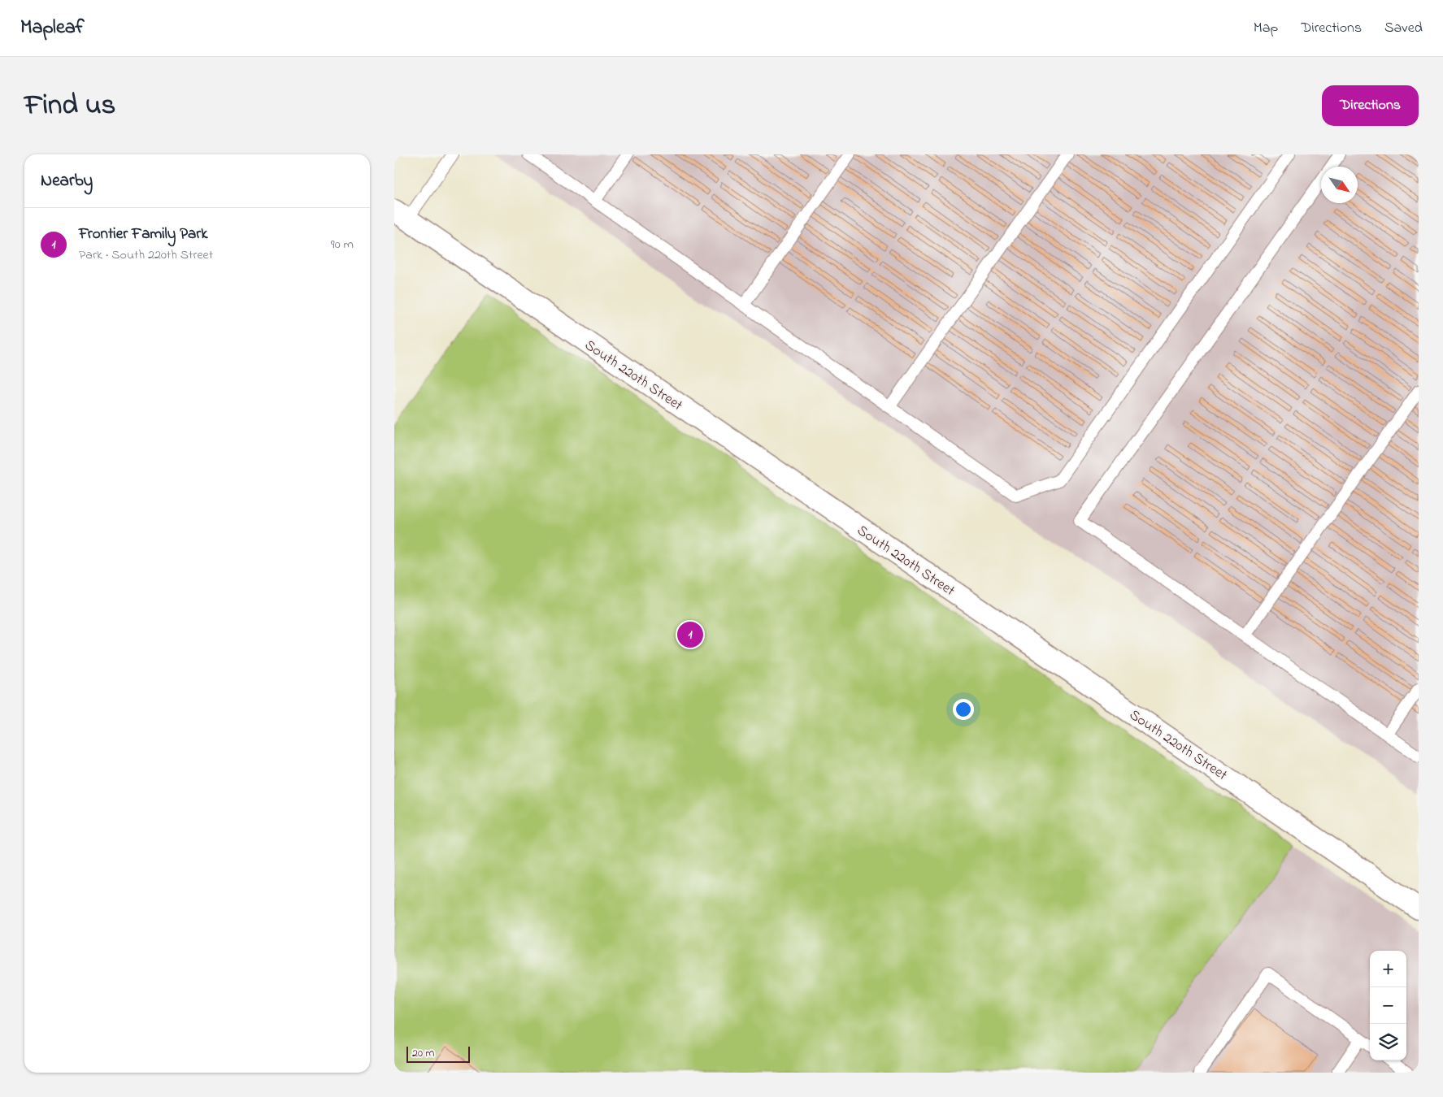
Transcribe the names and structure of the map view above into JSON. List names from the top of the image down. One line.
{"streets":{"street":["South 220th Street"]},"scale_bar":"20 m","north":"bottom right","page":{"header":"Mapleaf","nav":["Map","Directions","Saved"],"title":"Find us","buttons":"Directions","heading":"Nearby","list":[{"mark":"1","name":"Frontier Family Park","note":"Park · South 220th Street","value":"90 m"}],"pins":"1","map_buttons":["+","−"],"scale":"20 m"}}
